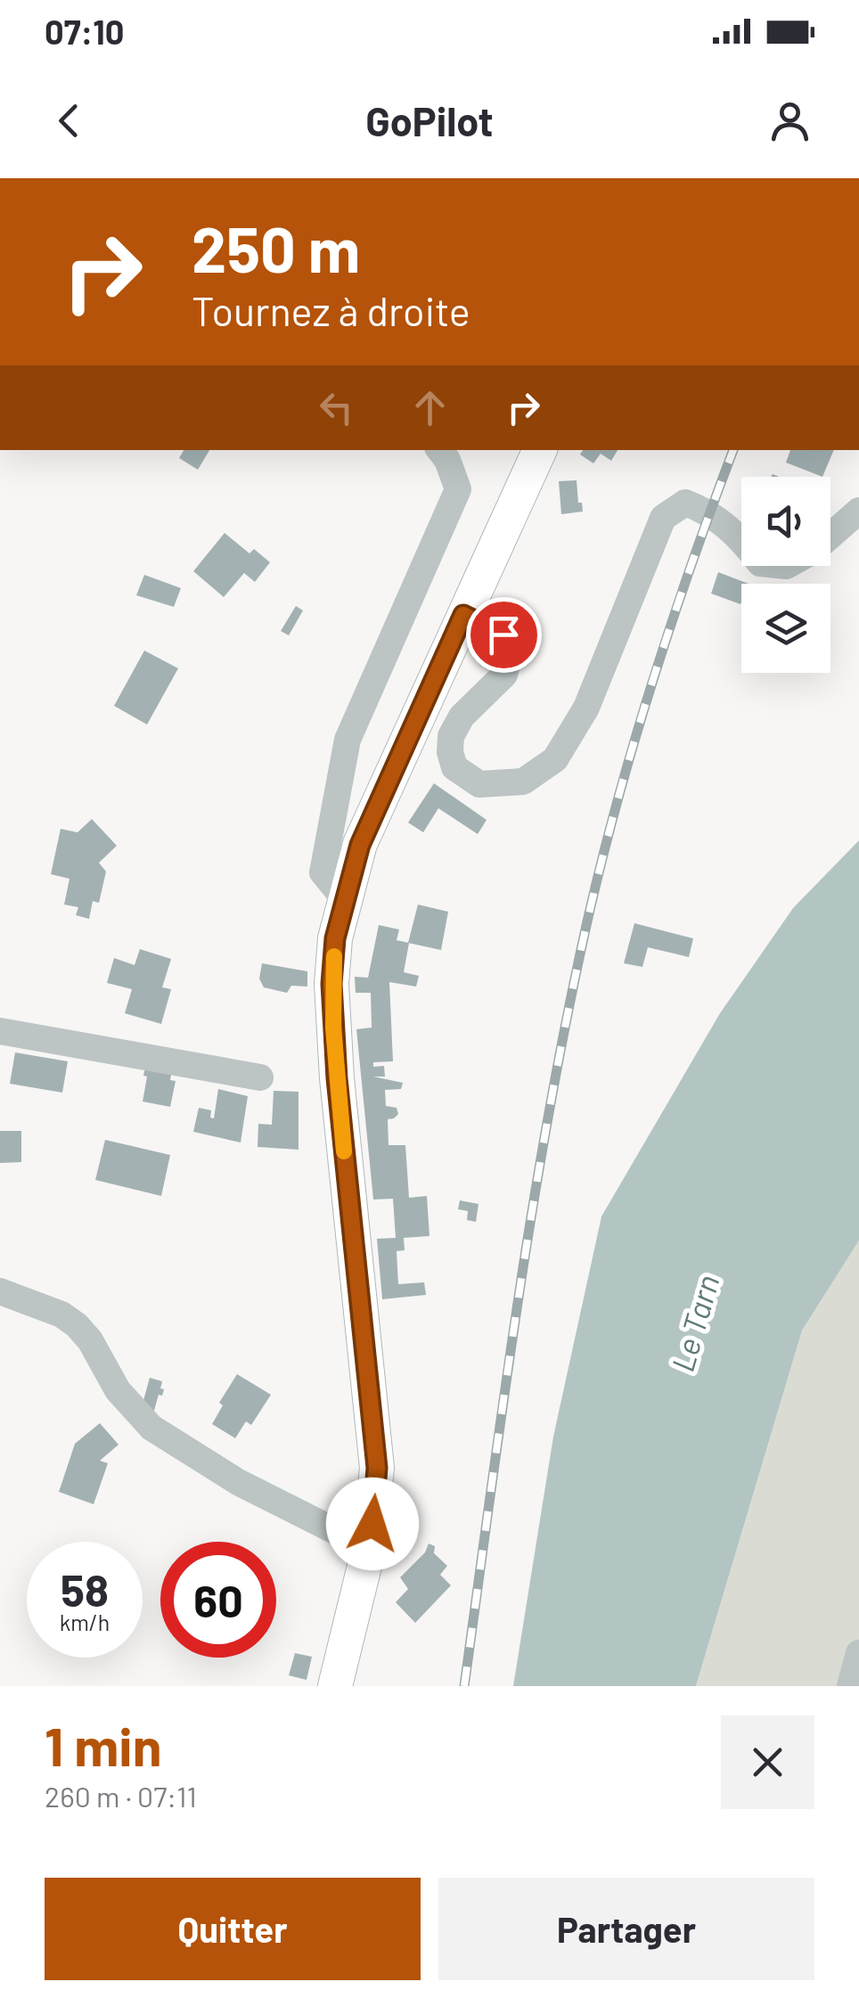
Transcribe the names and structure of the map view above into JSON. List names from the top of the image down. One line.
{"water":["Le Tarn"],"page":{"status":"07:10","header":"GoPilot","turn":["250 m","Tournez à droite"],"speed":"58 km/h","limit":"60","heading":["1 min","260 m · 07:11"],"buttons":["Quitter","Partager"]}}
